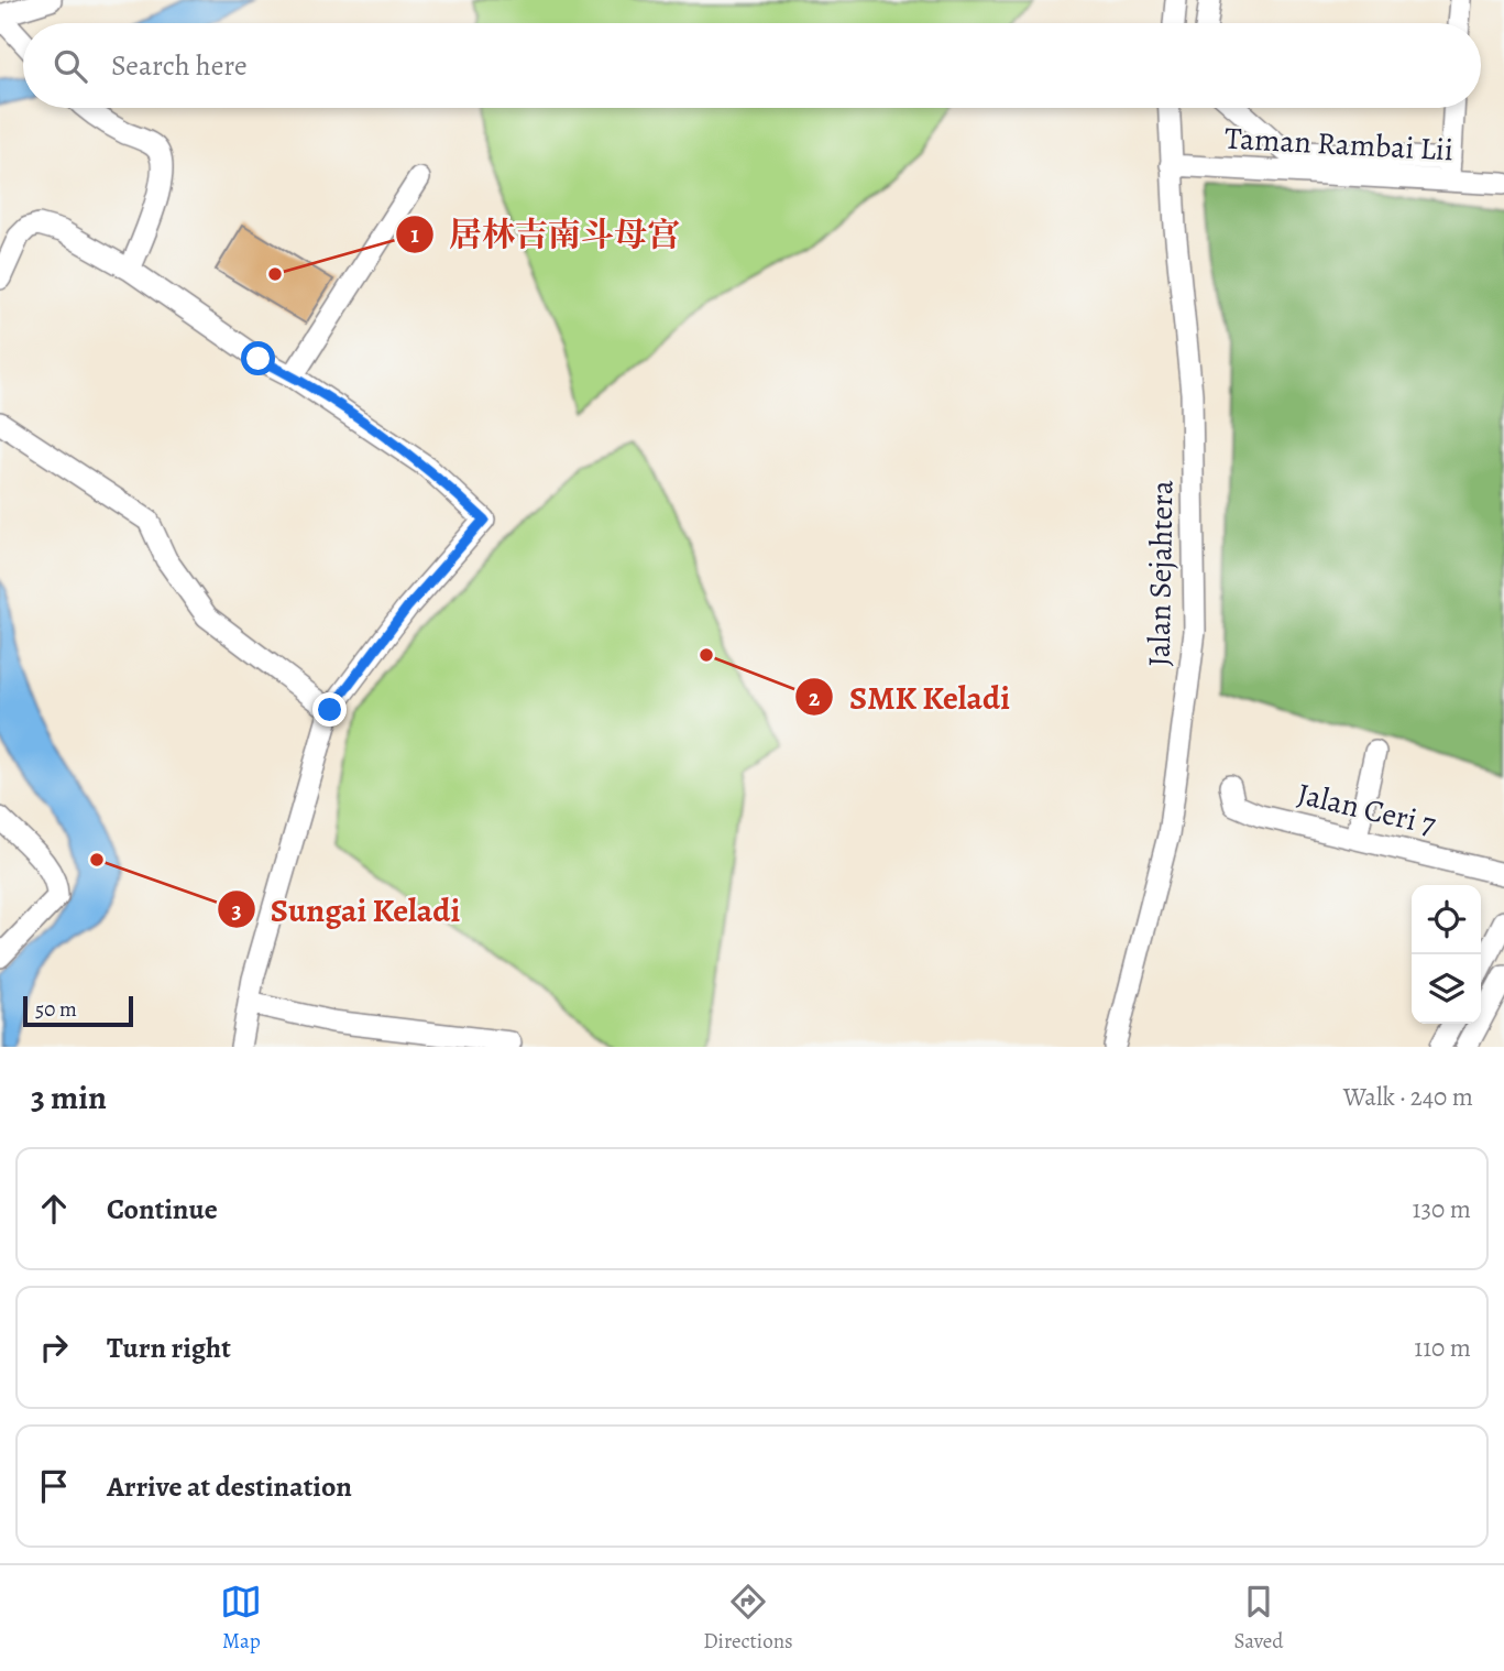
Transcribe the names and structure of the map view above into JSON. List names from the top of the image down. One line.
{"streets":{"street":["Taman Rambai Lii","Jalan Sejahtera","Jalan Ceri 7"]},"crossings":[["Taman Rambai Lii","Jalan Sejahtera"]],"places":["居林吉南斗母宫","SMK Keladi","Sungai Keladi"],"scale_bar":"50 m","page":{"search":"Search here","scale":"50 m","heading":["3 min","Walk · 240 m"],"list":[["Continue","130 m"],["Turn right","110 m"],"Arrive at destination"],"nav":["Map","Directions","Saved"]}}
